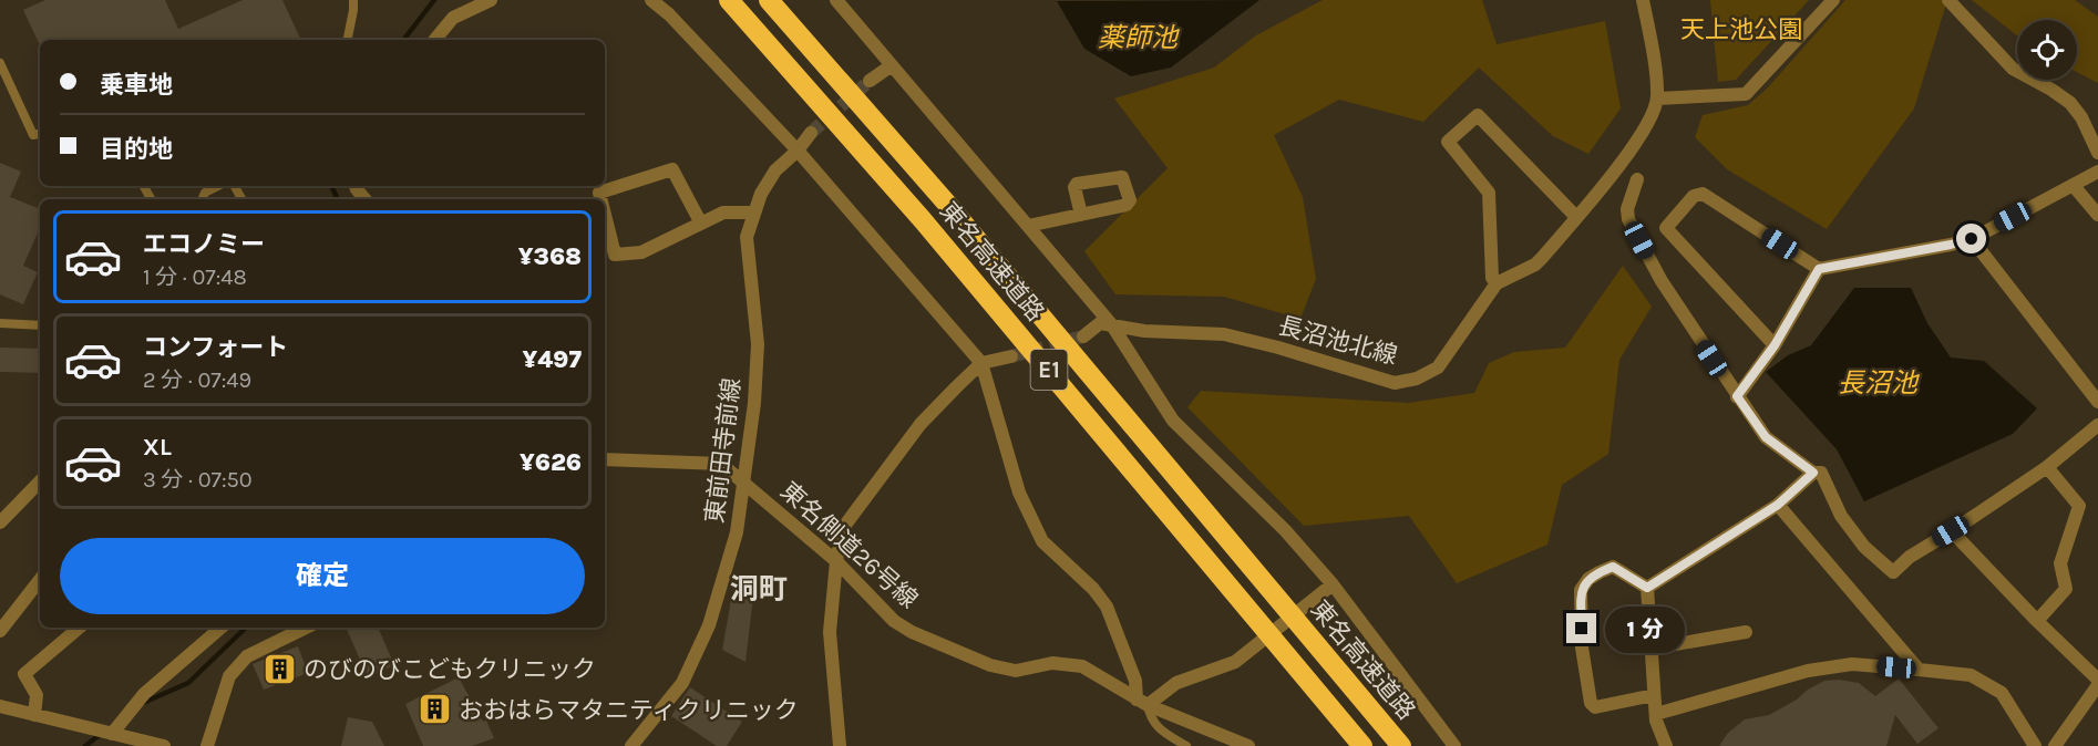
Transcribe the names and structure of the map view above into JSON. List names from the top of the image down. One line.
{"streets":{"highway":["東名高速道路","E1"],"street":["長沼池北線","東前田寺前線","東名側道26号線"]},"crossings":[["東前田寺前線","東名側道26号線"]],"districts":["洞町"],"water":["薬師池","長沼池"],"parks":["天上池公園"],"places":{"building":["のびのびこどもクリニック","おおはらマタニティクリニック"]},"page":{"banner":["乗車地","目的地"],"list":[{"name":"エコノミー","note":"1 分 · 07:48","value":"¥368"},{"name":"コンフォート","note":"2 分 · 07:49","value":"¥497"},{"name":"XL","note":"3 分 · 07:50","value":"¥626"}],"buttons":"確定","bubble":"1 分"}}
